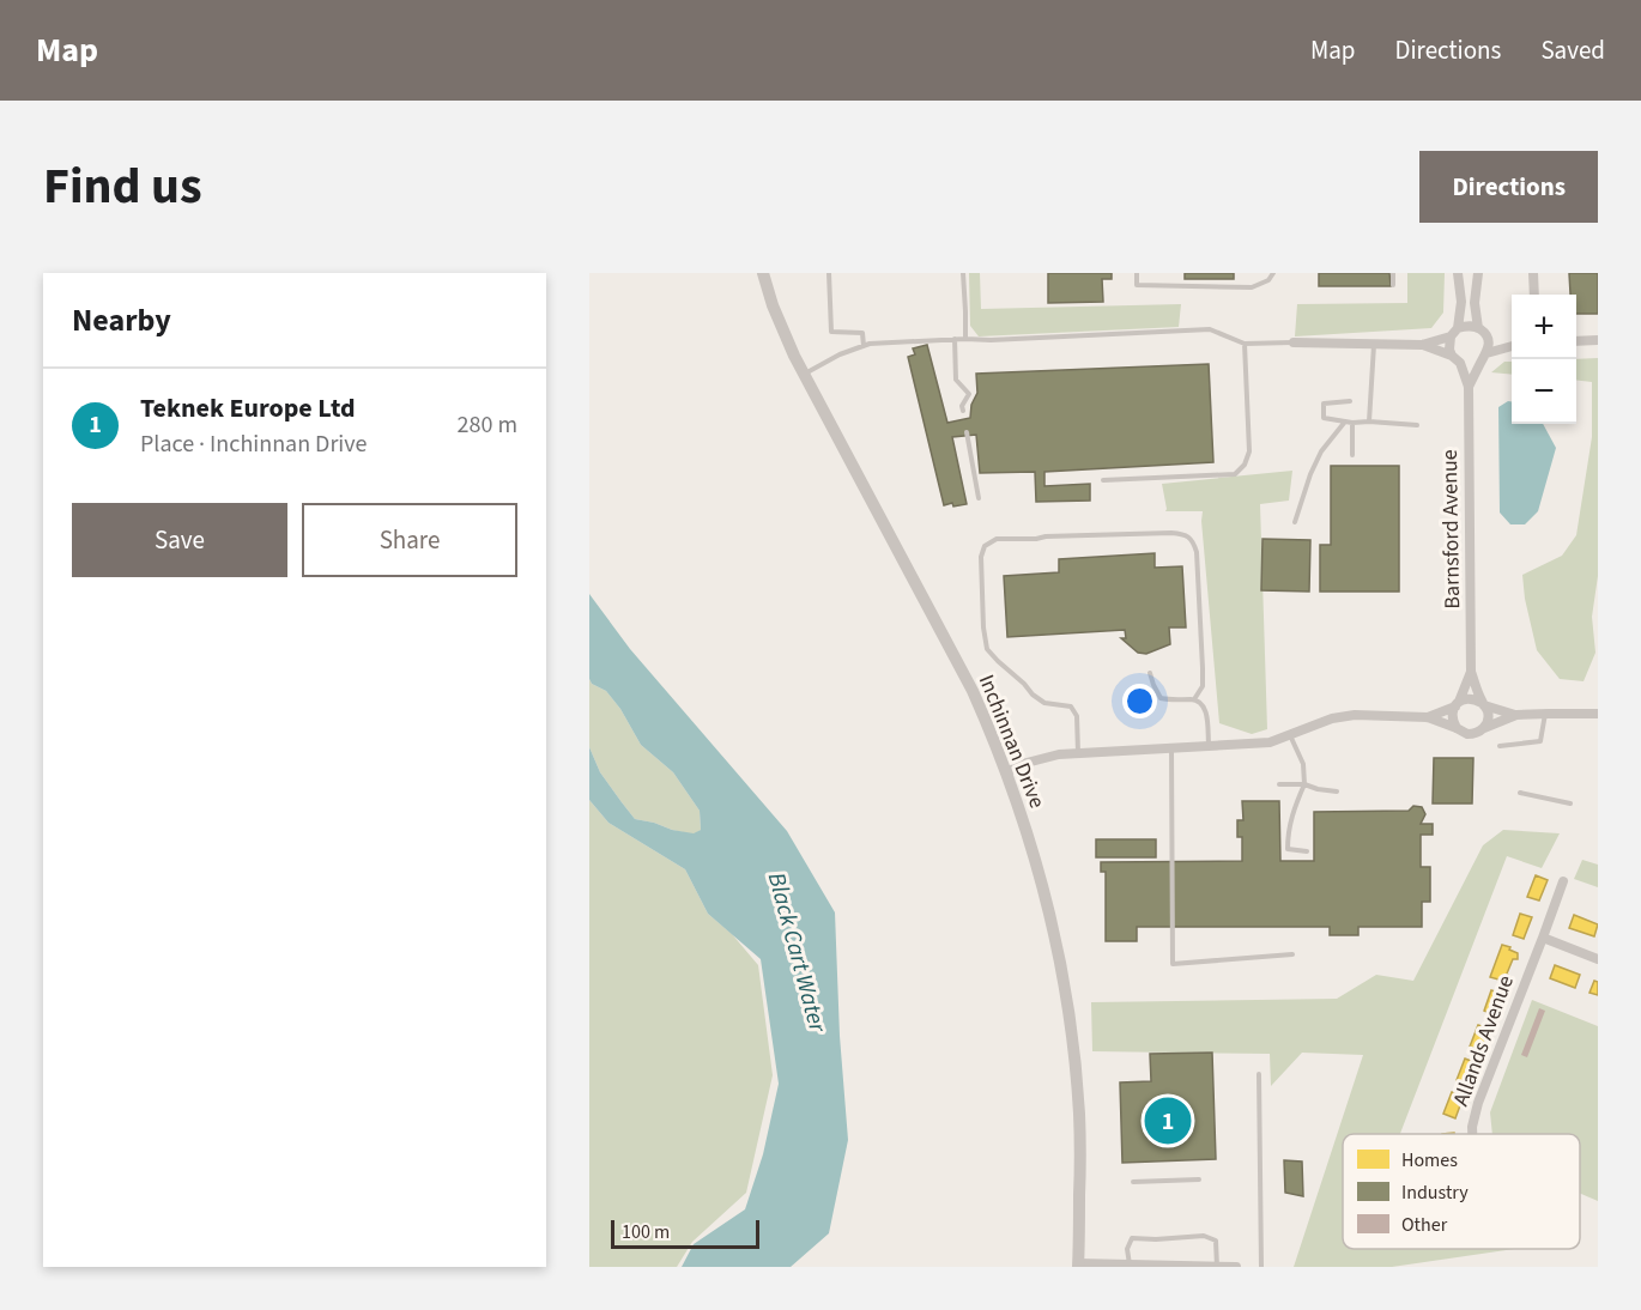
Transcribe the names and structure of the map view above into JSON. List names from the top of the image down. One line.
{"streets":{"street":["Barnsford Avenue","Inchinnan Drive","Allands Avenue"]},"water":["Black Cart Water"],"legend":["Homes","Industry","Other"],"scale_bar":"100 m","page":{"header":"Map","nav":["Map","Directions","Saved"],"title":"Find us","buttons":["Directions",["Save","Share"]],"heading":"Nearby","map_buttons":["+","−"],"list":[{"mark":"1","name":"Teknek Europe Ltd","note":"Place · Inchinnan Drive","value":"280 m"}],"pins":"1","scale":"100 m"}}
